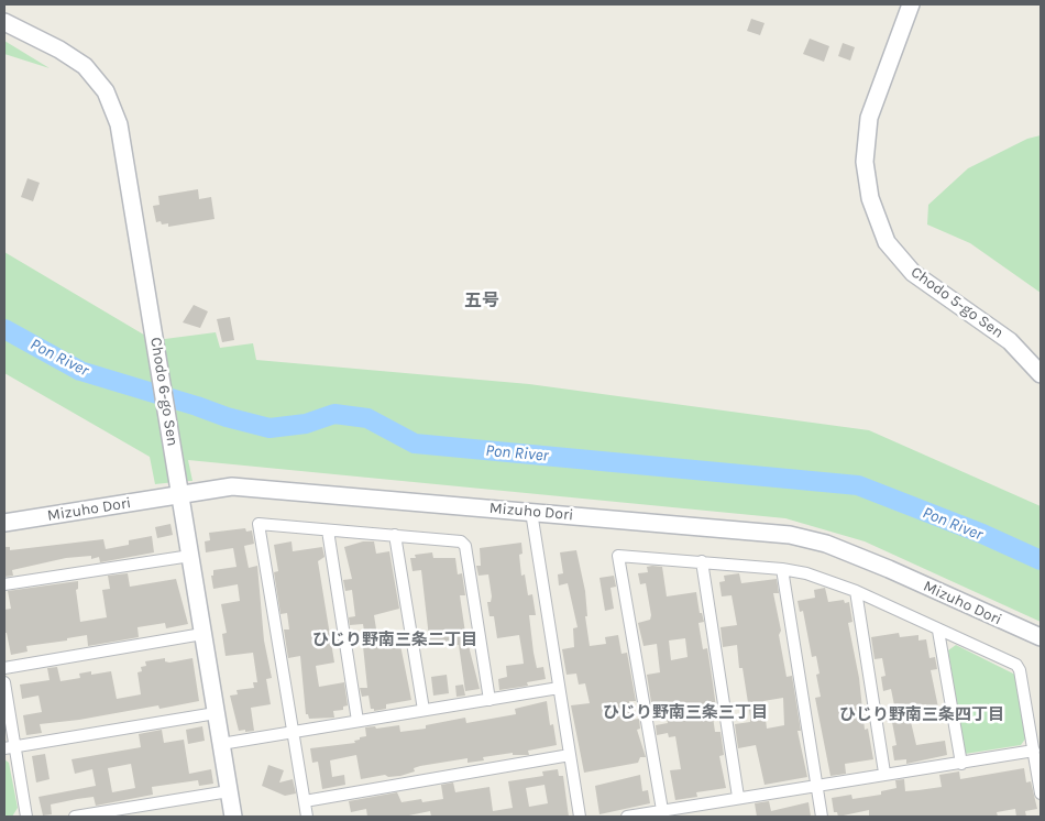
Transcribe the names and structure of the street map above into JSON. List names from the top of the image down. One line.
{"streets":{"street":["Chodo 5-go Sen","Chodo 6-go Sen","Mizuho Dori"]},"crossings":[["Chodo 6-go Sen","Mizuho Dori"]],"districts":["五号","ひじり野南三条二丁目","ひじり野南三条三丁目","ひじり野南三条四丁目"],"water":["Pon River"]}
